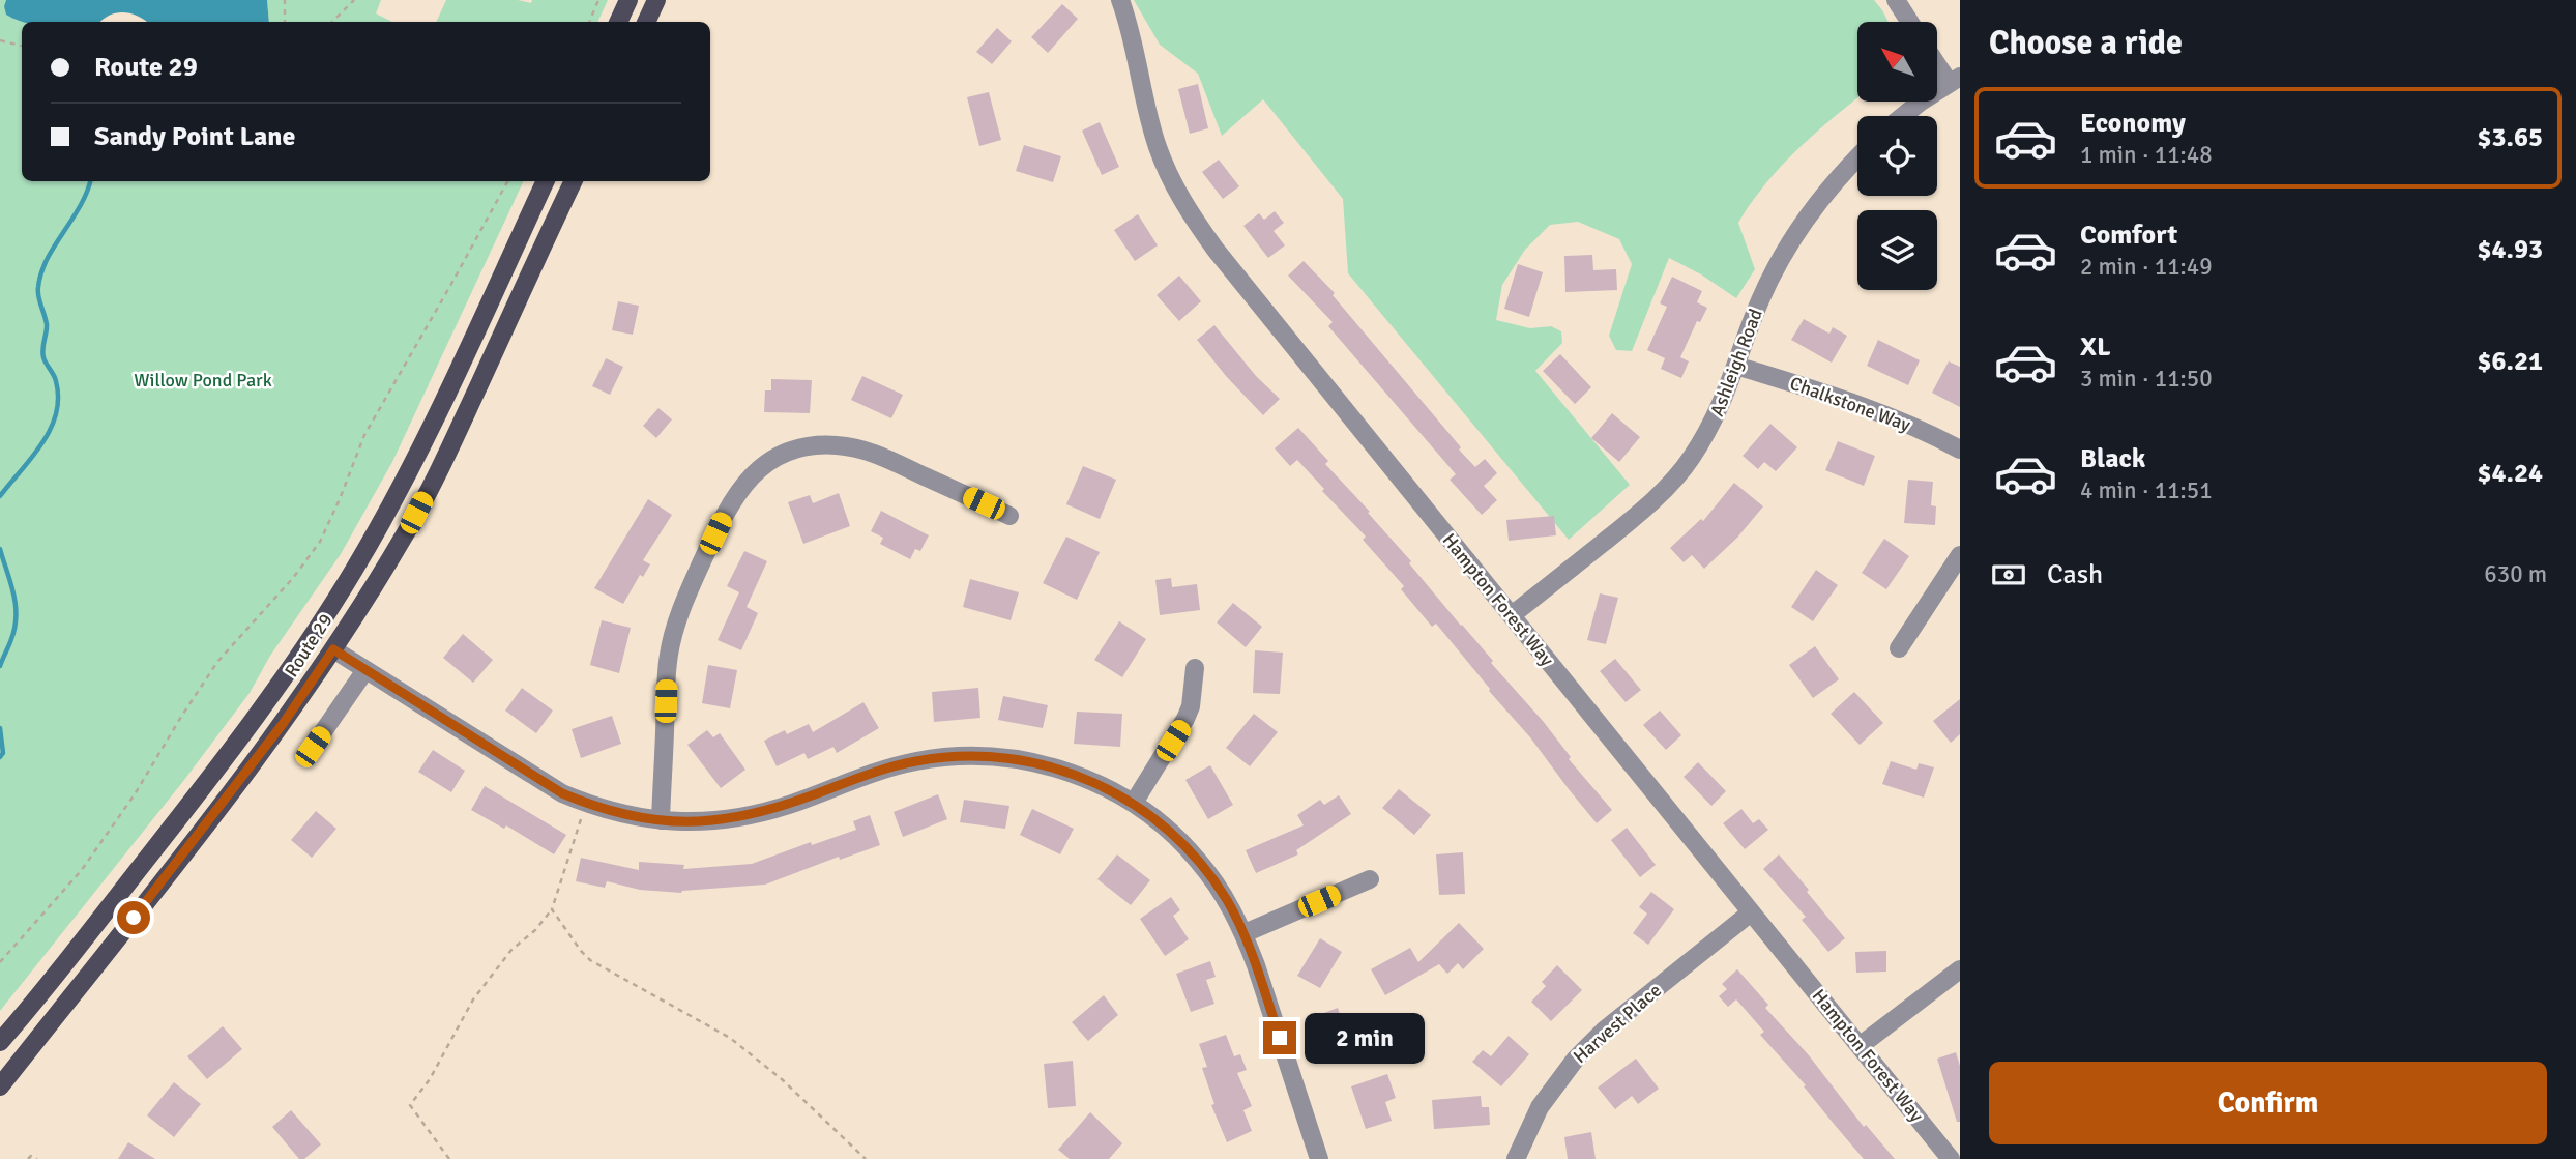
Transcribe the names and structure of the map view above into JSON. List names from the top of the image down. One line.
{"streets":{"main road":["Route 29"],"street":["Ashleigh Road","Chalkstone Way","Hampton Forest Way","Harvest Place"]},"crossings":[["Ashleigh Road","Chalkstone Way"],["Ashleigh Road","Hampton Forest Way"],["Hampton Forest Way","Harvest Place"]],"parks":["Willow Pond Park"],"north":"top left","page":{"heading":"Choose a ride","banner":["Route 29","Sandy Point Lane"],"list":[{"name":"Economy","note":"1 min · 11:48","value":"$3.65"},{"name":"Comfort","note":"2 min · 11:49","value":"$4.93"},{"name":"XL","note":"3 min · 11:50","value":"$6.21"},{"name":"Black","note":"4 min · 11:51","value":"$4.24"}],"pay":["Cash","630 m"],"bubble":"2 min","buttons":"Confirm"}}
